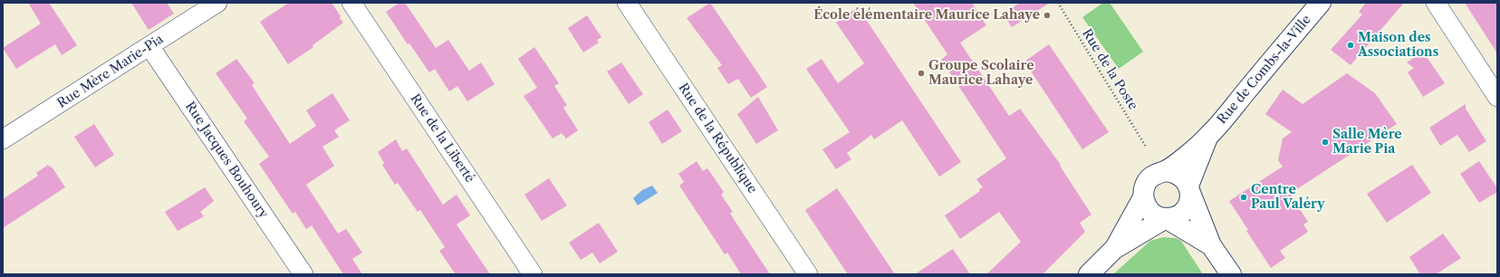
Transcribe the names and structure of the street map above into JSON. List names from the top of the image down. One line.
{"streets":{"main road":["Rue de Combs-la-Ville"],"street":["Rue Mère Marie-Pia","Rue de la Liberté","Rue de la République","Rue Jacques Bouhoury"],"path":["Rue de la Poste"]},"crossings":[["Rue Mère Marie-Pia","Rue Jacques Bouhoury"]],"places":["École élémentaire Maurice Lahaye","Maison des Associations","Groupe Scolaire Maurice Lahaye","Salle Mère Marie Pia","Centre Paul Valéry"]}
